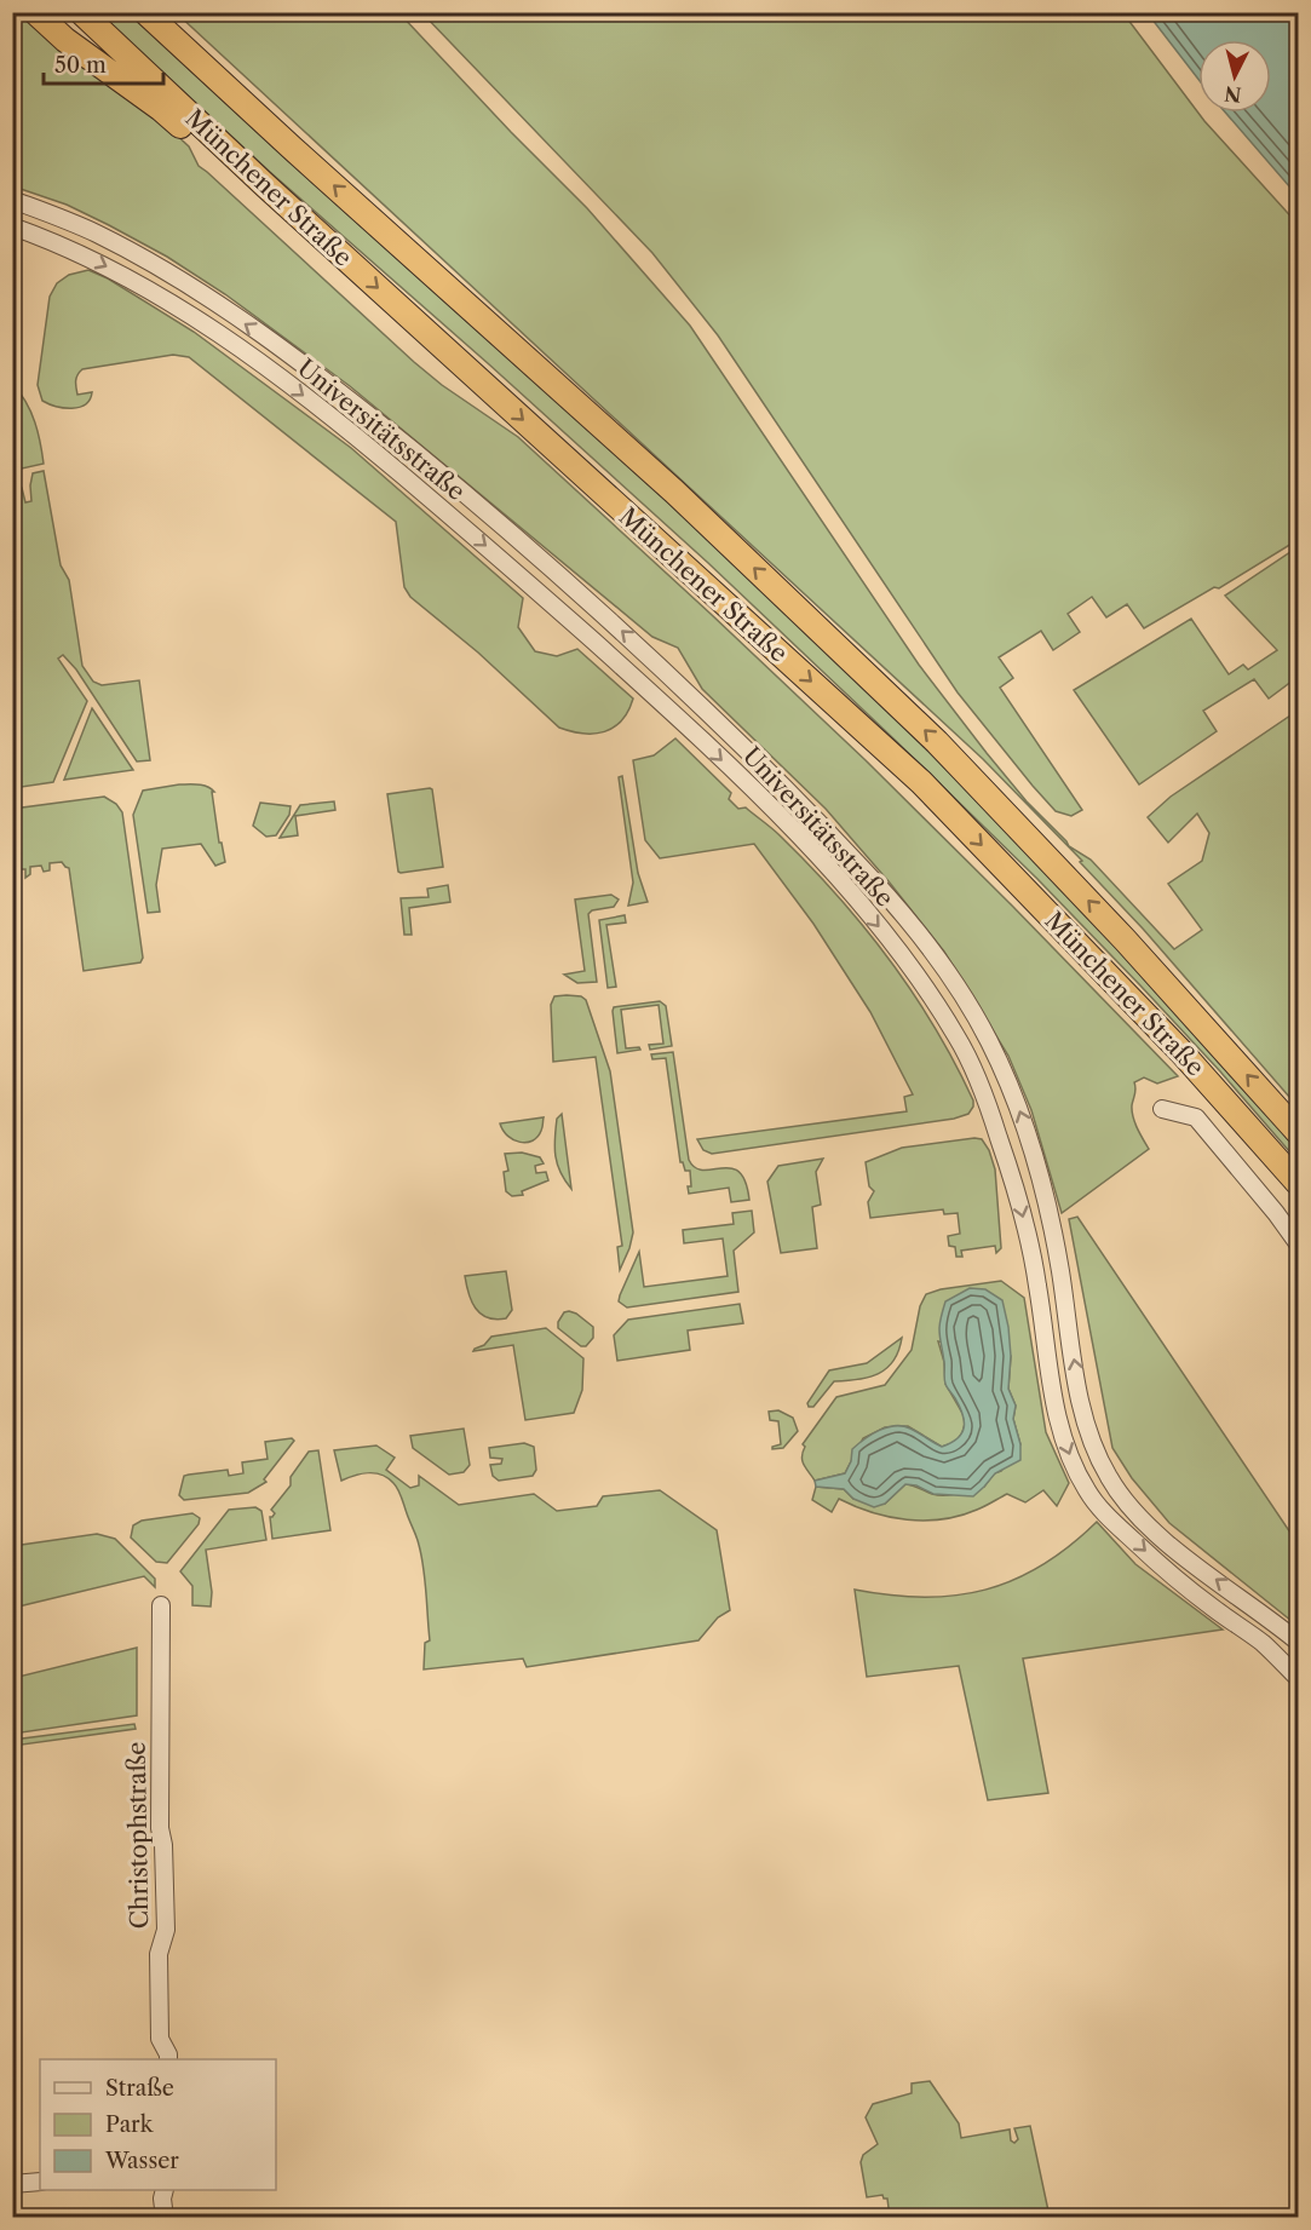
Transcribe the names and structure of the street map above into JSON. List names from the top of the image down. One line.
{"streets":{"highway":["Münchener Straße"],"street":["Universitätsstraße","Christophstraße"]},"legend":["Straße","Park","Wasser"],"scale_bar":"50 m","north":"bottom"}
